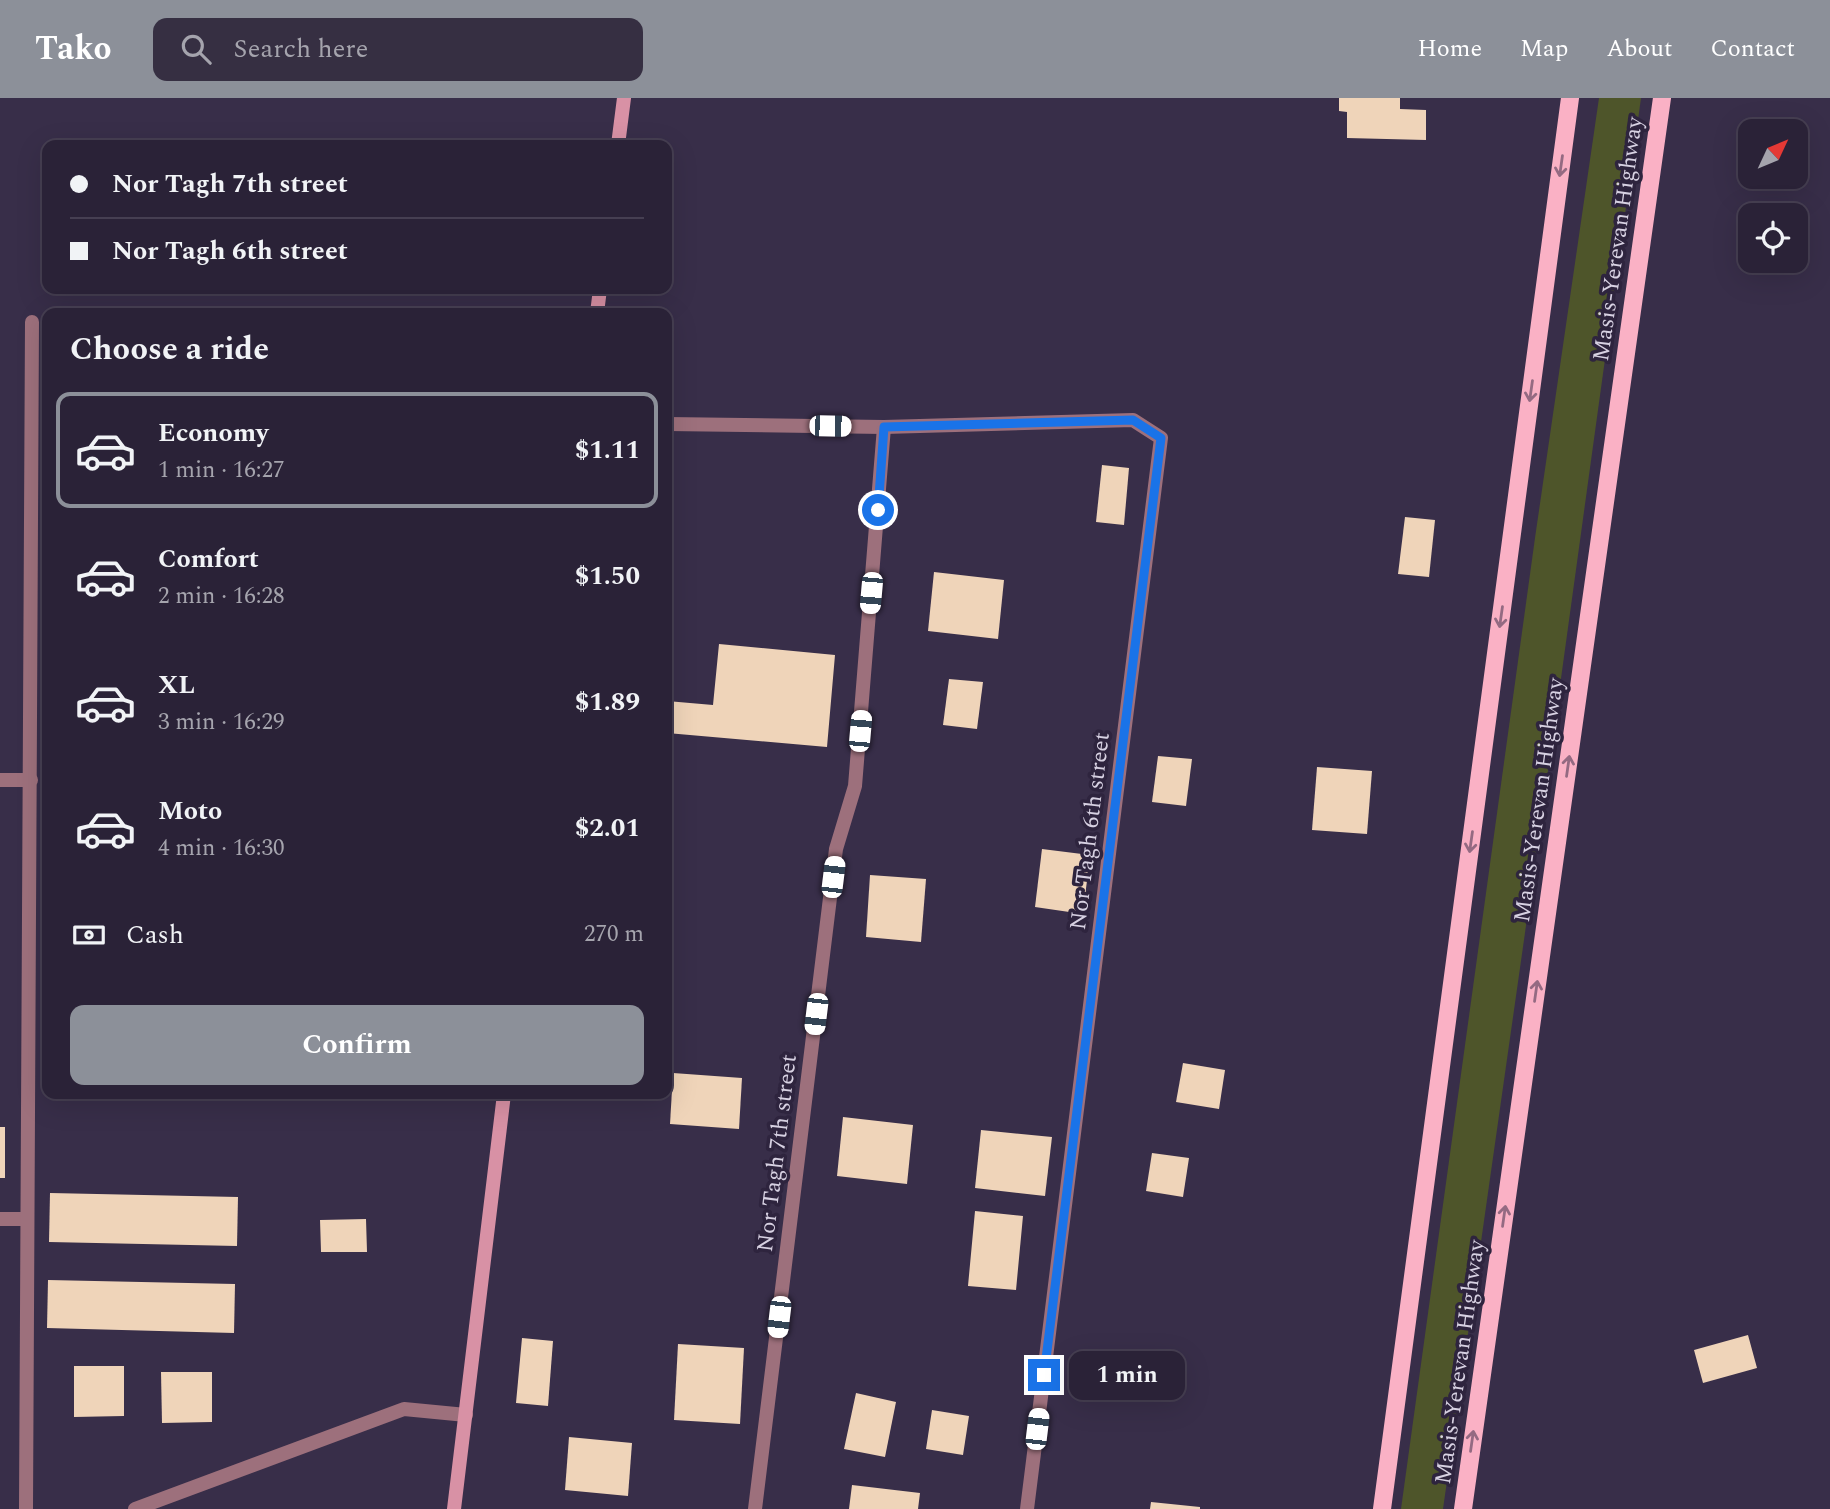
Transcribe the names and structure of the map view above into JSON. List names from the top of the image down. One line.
{"streets":{"main road":["Masis-Yerevan Highway"],"street":["Nor Tagh 6th street","Nor Tagh 7th street"]},"crossings":[["Nor Tagh 6th street","Nor Tagh 7th street"]],"north":"top right","page":{"header":"Tako","search":"Search here","nav":["Home","Map","About","Contact"],"banner":["Nor Tagh 7th street","Nor Tagh 6th street"],"heading":"Choose a ride","list":[{"name":"Economy","note":"1 min · 16:27","value":"$1.11"},{"name":"Comfort","note":"2 min · 16:28","value":"$1.50"},{"name":"XL","note":"3 min · 16:29","value":"$1.89"},{"name":"Moto","note":"4 min · 16:30","value":"$2.01"}],"pay":["Cash","270 m"],"buttons":"Confirm","bubble":"1 min"}}
